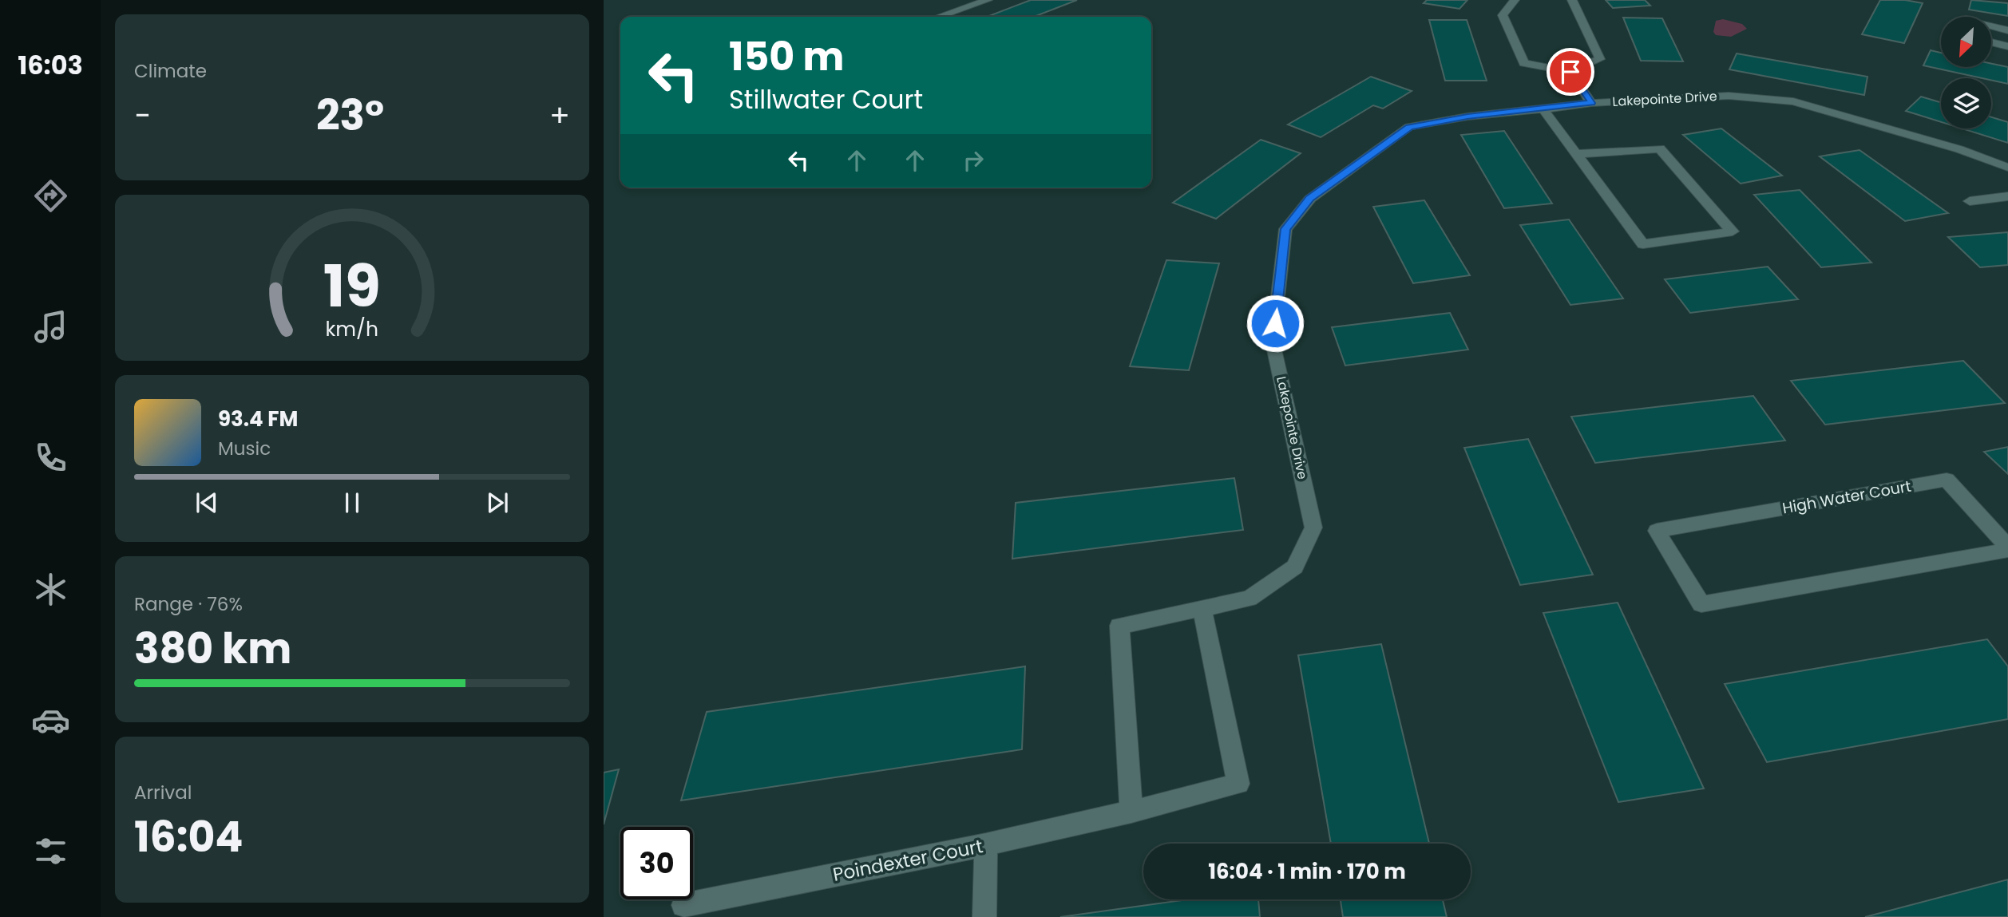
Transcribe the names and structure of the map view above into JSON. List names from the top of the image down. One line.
{"streets":{"street":["Lakepointe Drive","High Water Court","Poindexter Court"]},"crossings":[["Lakepointe Drive","Poindexter Court"]],"north":"bottom left","page":{"tabs":"16:03","tile":["Climate",["Range · 76%","380 km"],["Arrival","16:04"]],"turn":["150 m","Stillwater Court"],"heat":["−","23°","+"],"song":["93.4 FM","Music"],"limit":"30","trip":"16:04 · 1 min · 170 m","gauge":["19","km/h"]}}
